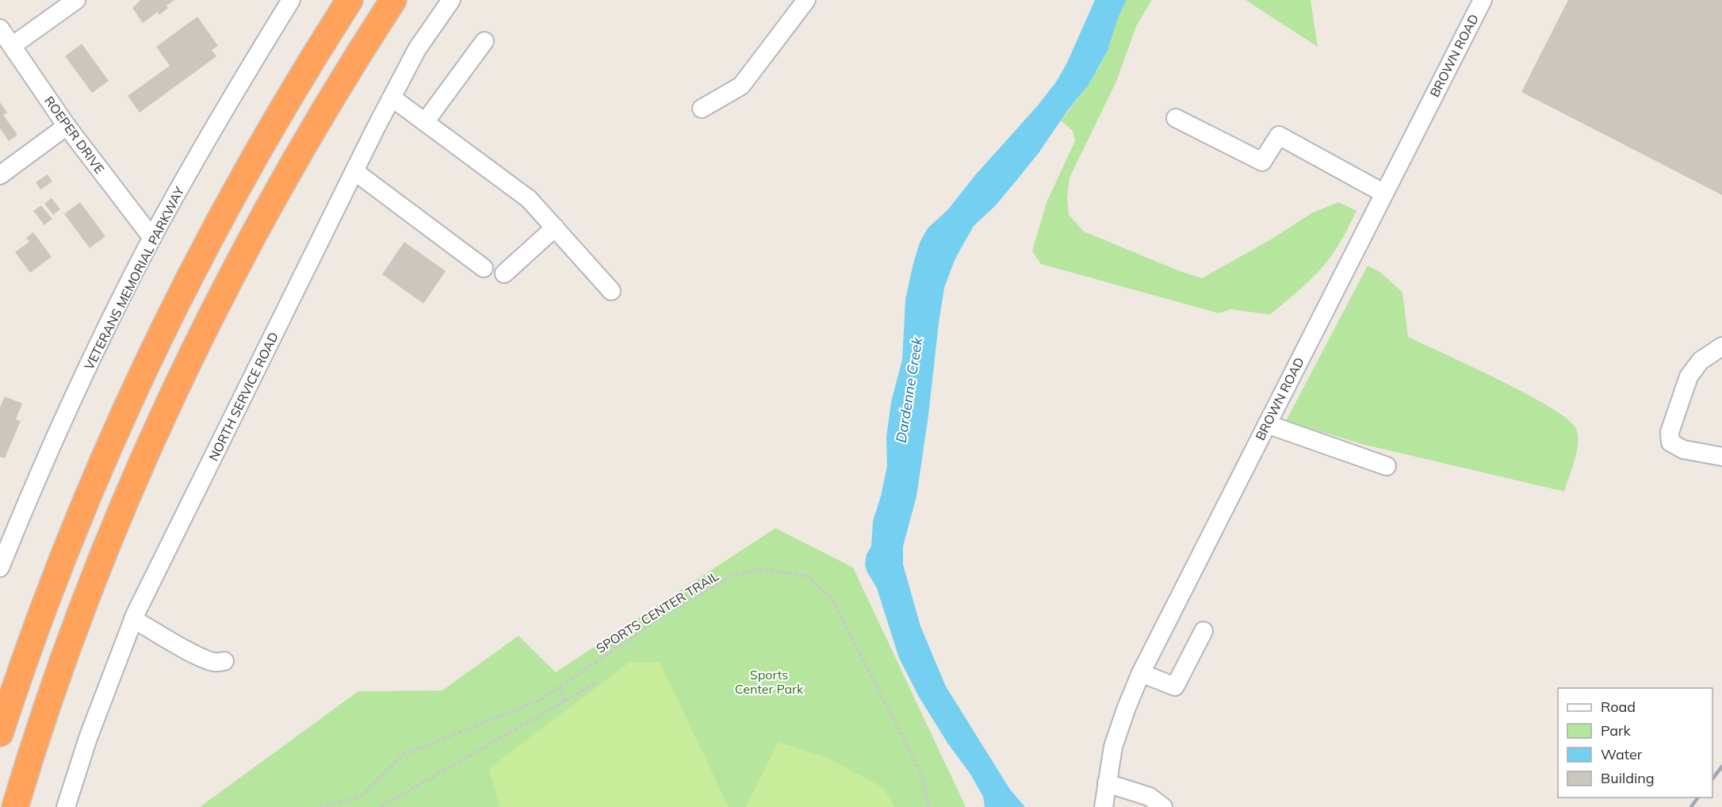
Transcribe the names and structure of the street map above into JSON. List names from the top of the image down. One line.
{"streets":{"street":["BROWN ROAD","ROEPER DRIVE","VETERANS MEMORIAL PARKWAY","NORTH SERVICE ROAD"],"path":["SPORTS CENTER TRAIL"]},"crossings":[["ROEPER DRIVE","VETERANS MEMORIAL PARKWAY"]],"water":["Dardenne Creek"],"parks":["Sports Center Park"],"legend":["Road","Park","Water","Building"]}
